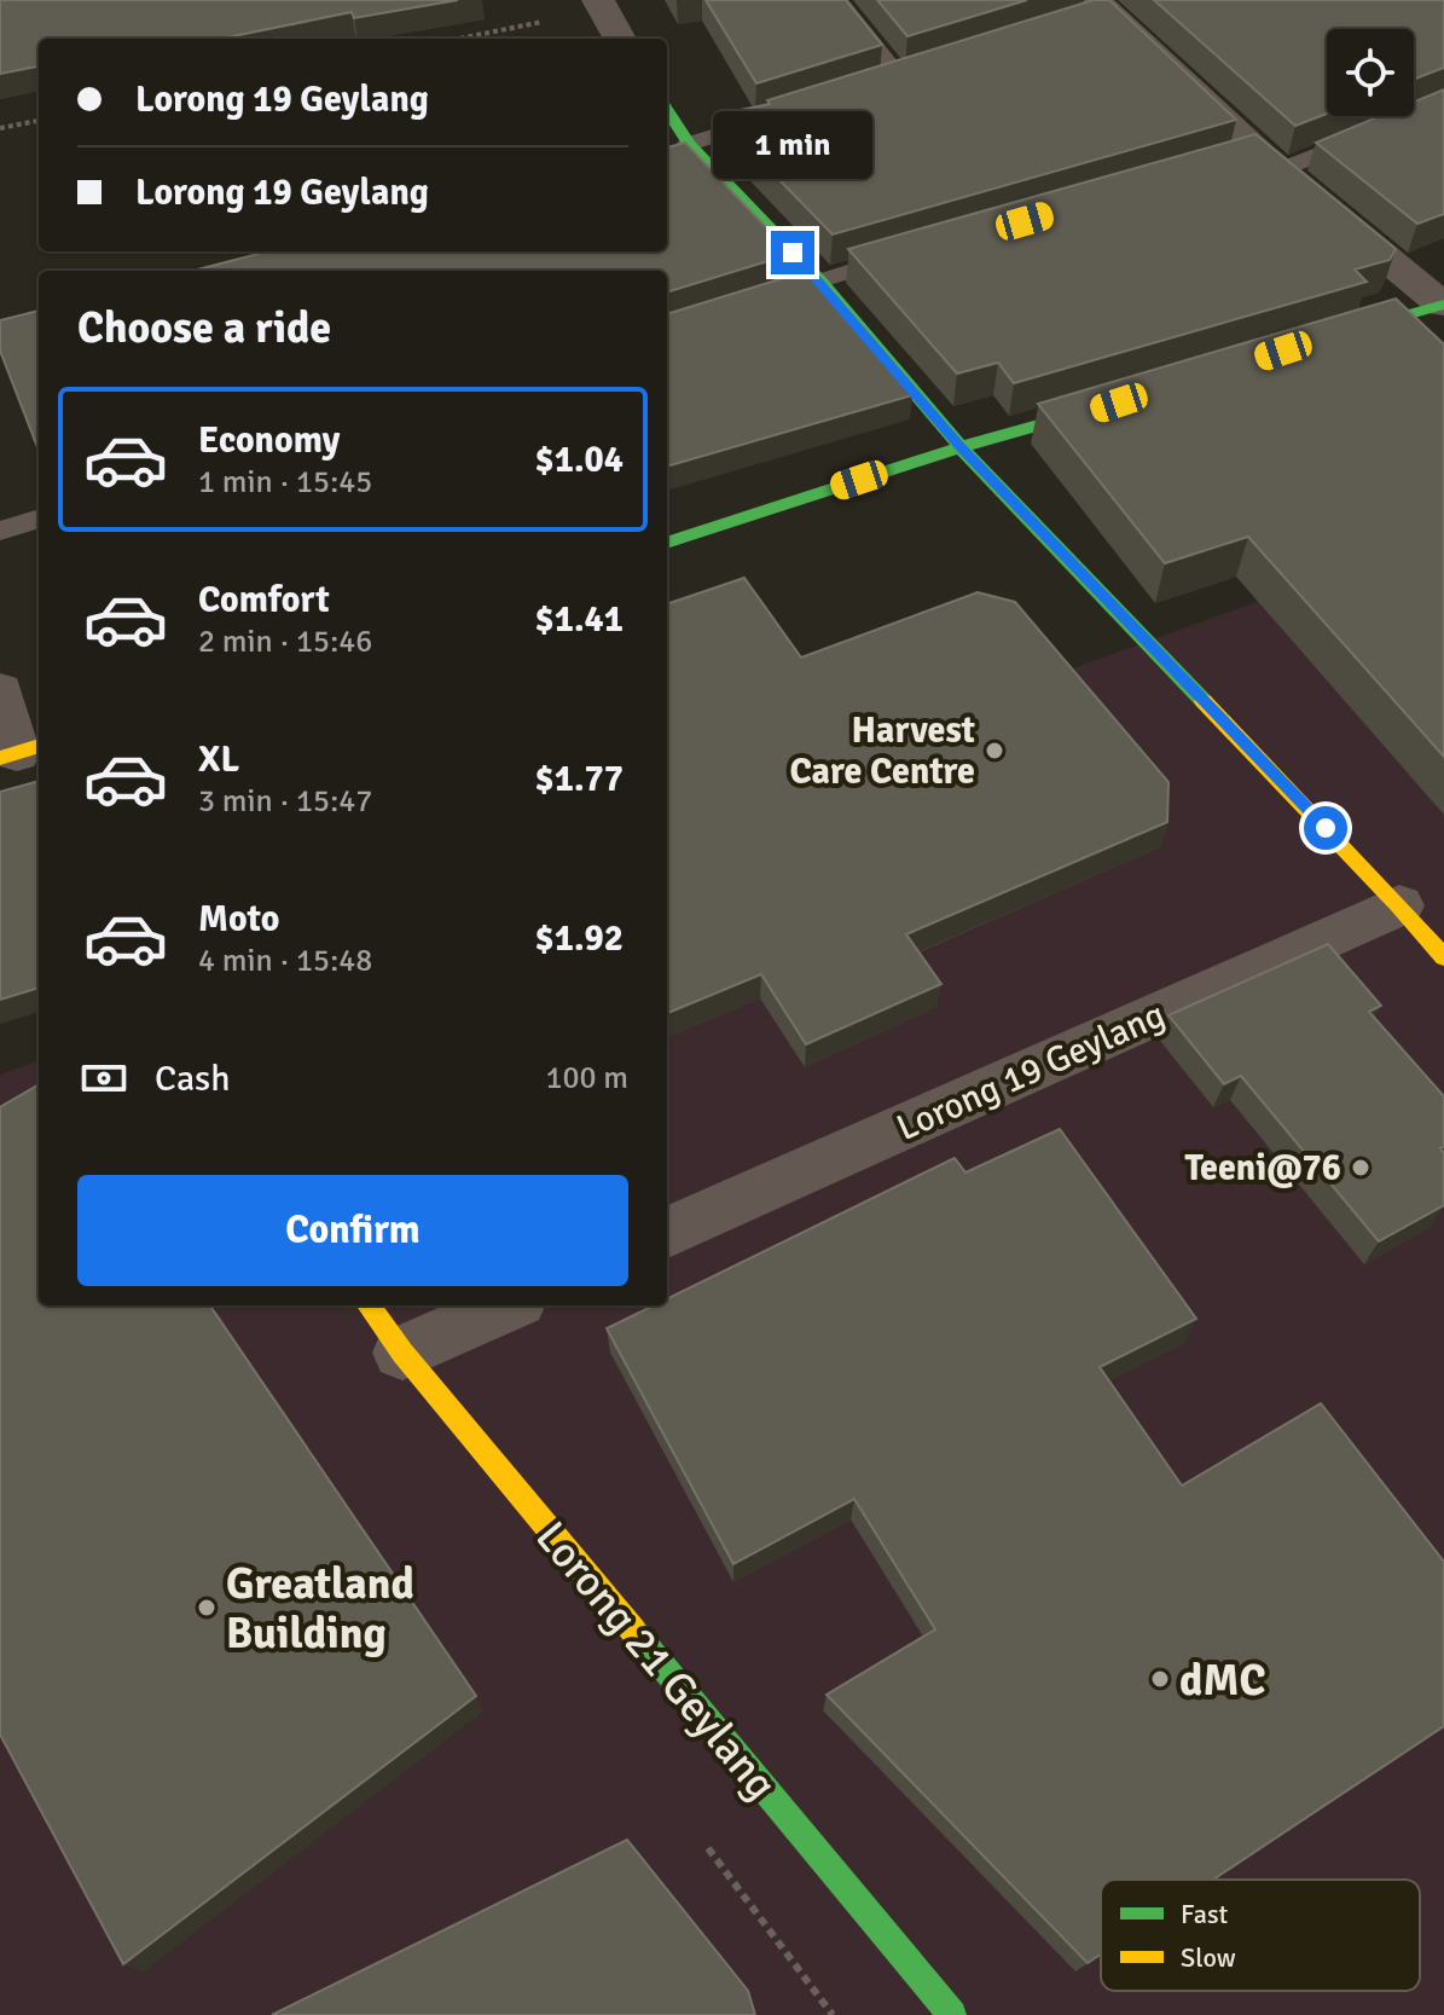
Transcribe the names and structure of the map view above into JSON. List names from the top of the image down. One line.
{"streets":{"street":["Lorong 19 Geylang","Lorong 21 Geylang"]},"places":["Harvest Care Centre","Teeni@76","Greatland Building","dMC"],"legend":["Fast","Slow"],"page":{"banner":["Lorong 19 Geylang","Lorong 19 Geylang"],"bubble":"1 min","heading":"Choose a ride","list":[{"name":"Economy","note":"1 min · 15:45","value":"$1.04"},{"name":"Comfort","note":"2 min · 15:46","value":"$1.41"},{"name":"XL","note":"3 min · 15:47","value":"$1.77"},{"name":"Moto","note":"4 min · 15:48","value":"$1.92"}],"pay":["Cash","100 m"],"buttons":"Confirm"}}
